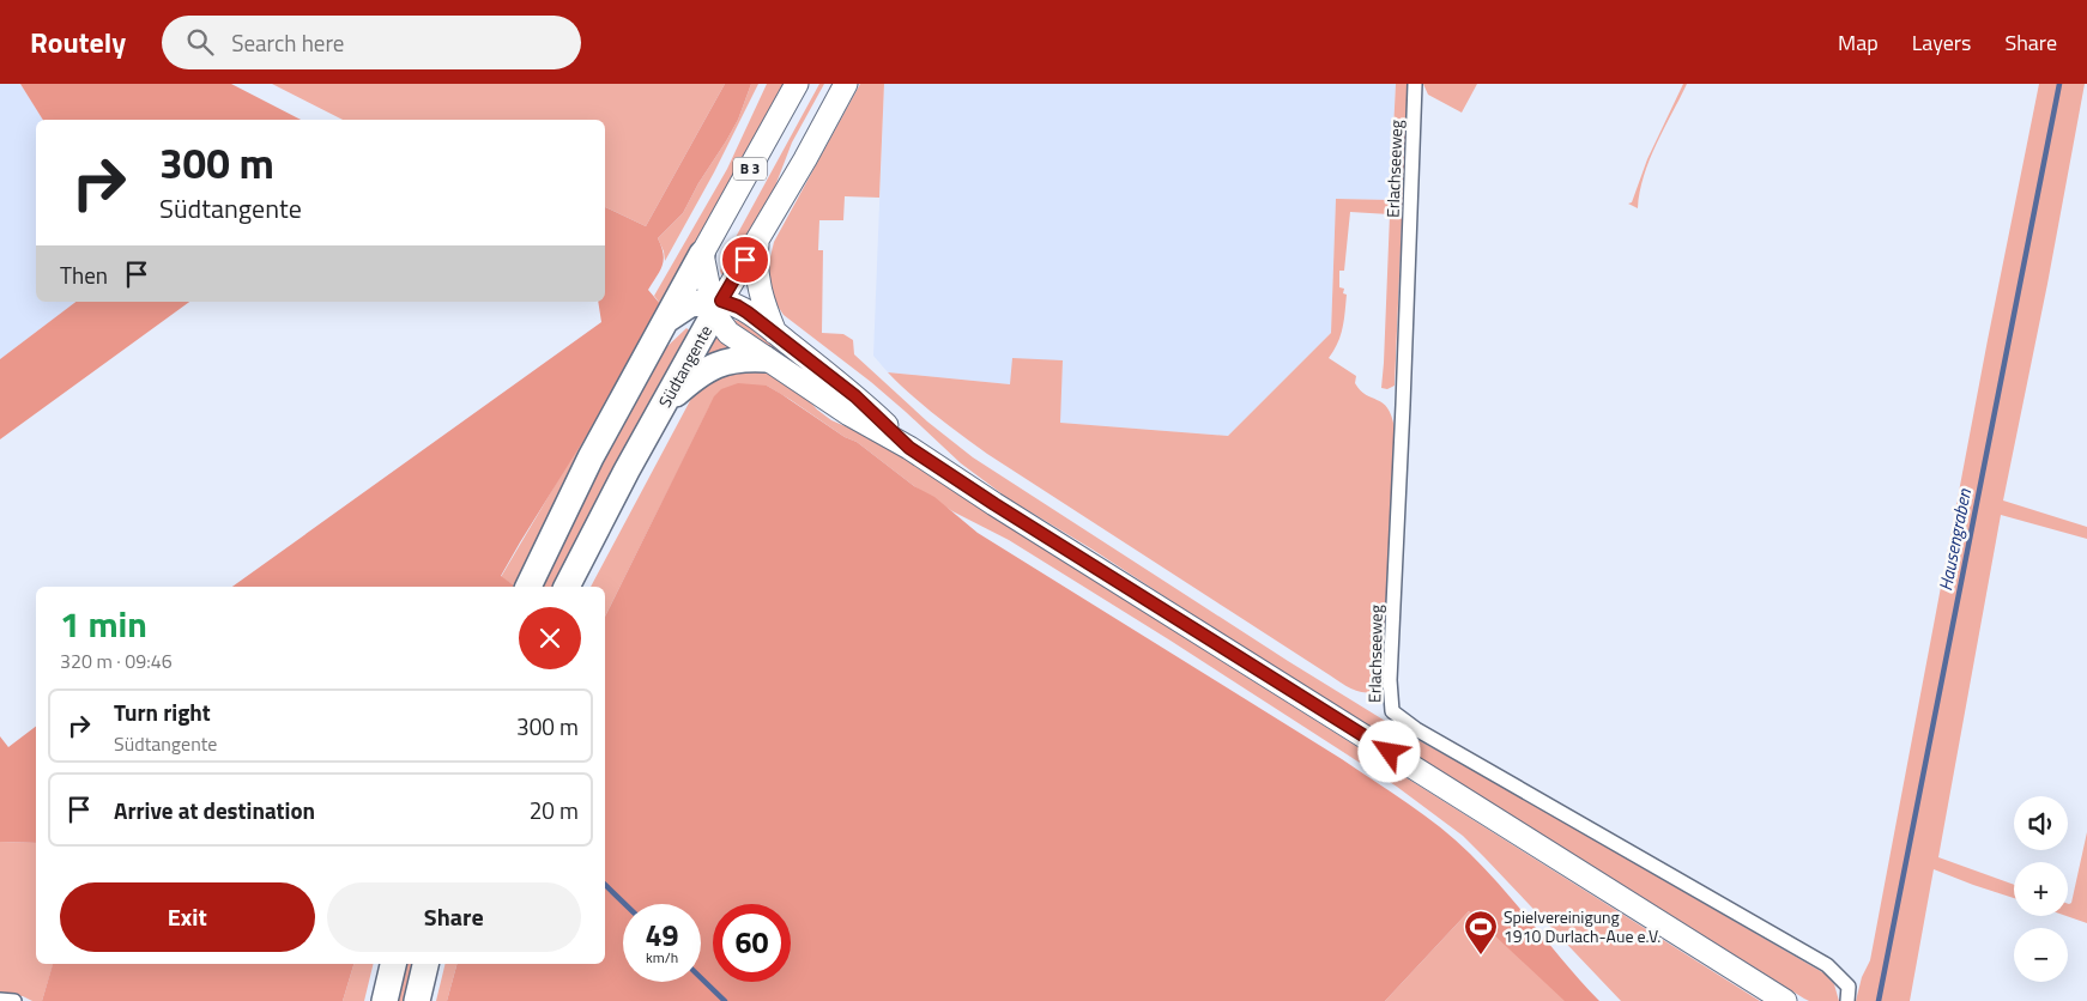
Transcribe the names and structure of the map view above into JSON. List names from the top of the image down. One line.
{"streets":{"highway":["B 3","Südtangente"],"street":["Erlachseeweg"]},"water":["Hausengraben"],"places":{"sports":["Spielvereinigung 1910 Durlach-Aue e.V."]},"page":{"header":"Routely","search":"Search here","nav":["Map","Layers","Share"],"turn":["300 m","Südtangente"],"then":"Then","heading":["1 min","320 m · 09:46"],"list":[{"name":"Turn right","note":"Südtangente","value":"300 m"},{"name":"Arrive at destination","value":"20 m"}],"map_buttons":["+","−"],"buttons":["Exit","Share"],"speed":"49 km/h","limit":"60"}}
